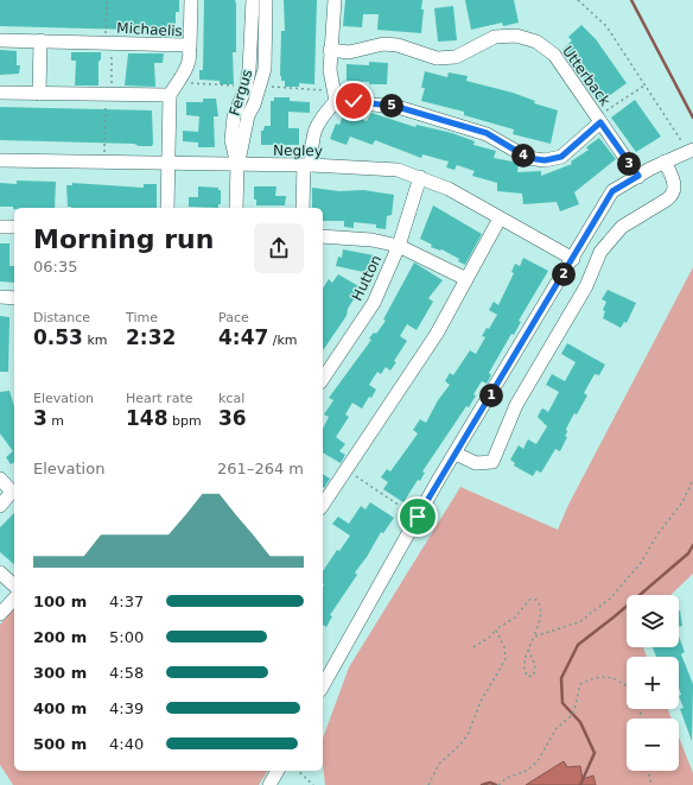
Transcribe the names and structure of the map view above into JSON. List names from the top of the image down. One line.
{"streets":{"street":["Michaelis","Utterback","Fergus","Negley","Hutton"]},"crossings":[["Fergus","Negley"],["Negley","Hutton"]],"page":{"pins":["5","4","3","2","1"],"heading":["Morning run","06:35"],"stats":[["Distance","0.53 km"],["Time","2:32"],["Pace","4:47 /km"],["Elevation","3 m"],["Heart rate","148 bpm"],["kcal","36"]],"chart":["Elevation","261–264 m"],"list":[{"name":"100 m","note":"4:37"},{"name":"200 m","note":"5:00"},{"name":"300 m","note":"4:58"},{"name":"400 m","note":"4:39"},{"name":"500 m","note":"4:40"}],"map_buttons":["+","−"]}}
